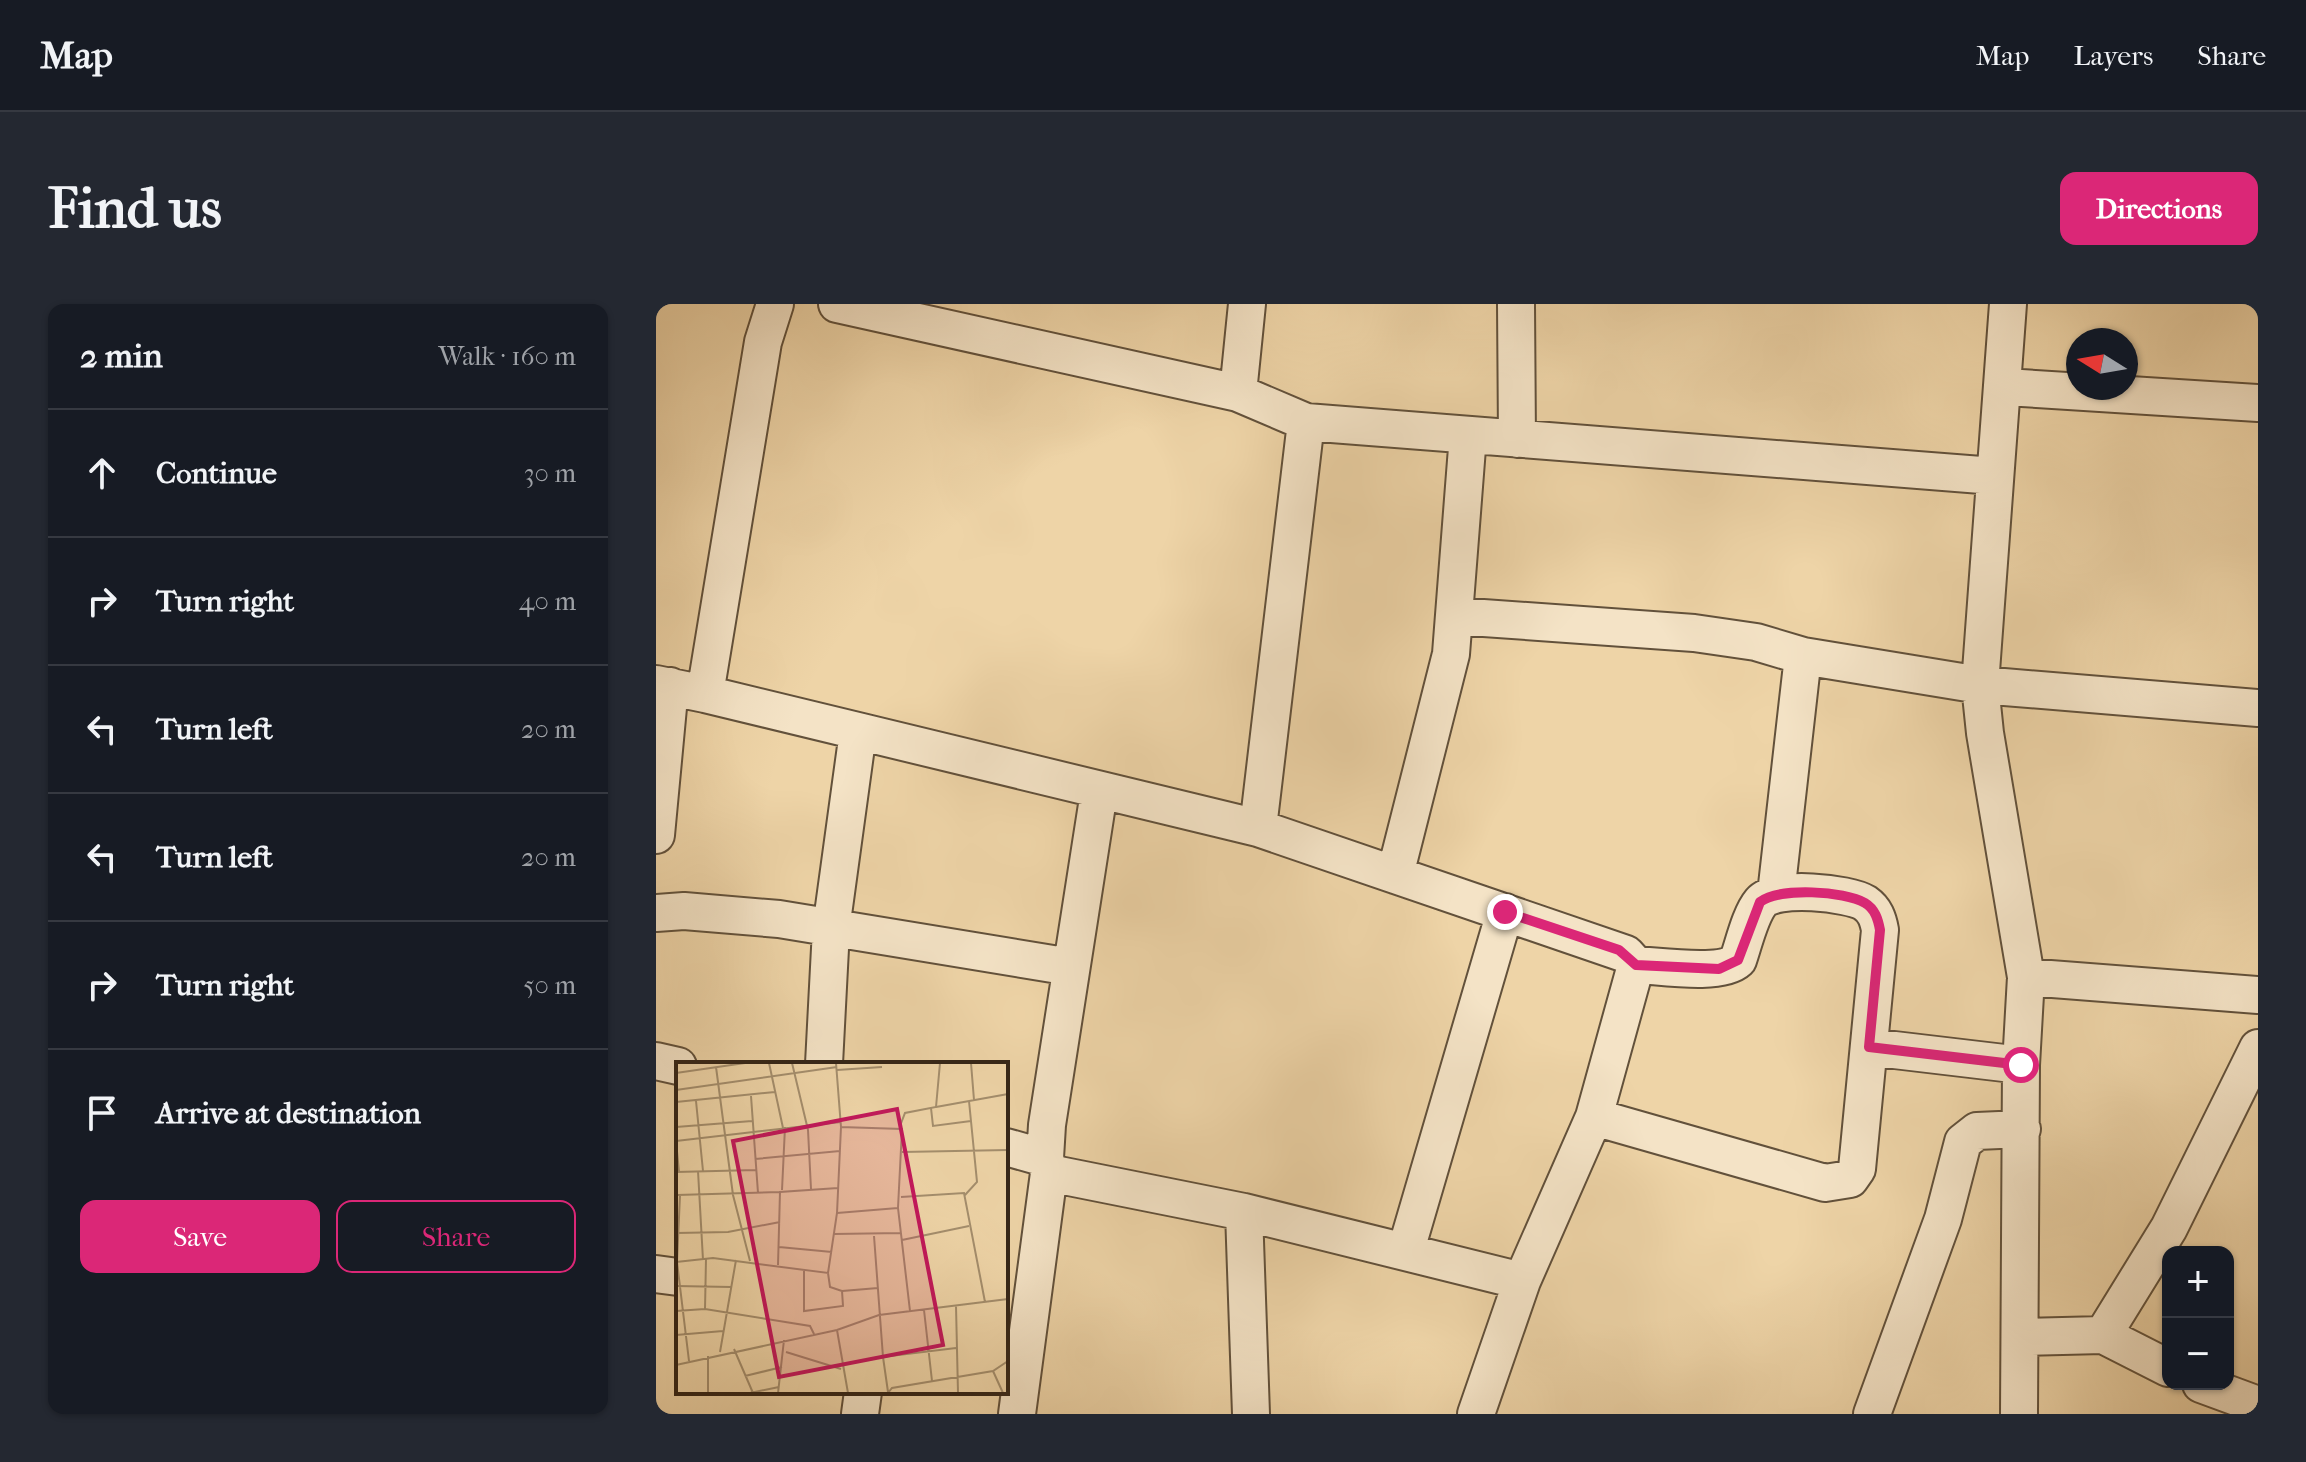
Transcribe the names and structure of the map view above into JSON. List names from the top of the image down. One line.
{"north":"left","page":{"header":"Map","nav":["Map","Layers","Share"],"buttons":["Directions",["Save","Share"]],"title":"Find us","heading":["2 min","Walk · 160 m"],"list":[["Continue","30 m"],["Turn right","40 m"],["Turn left","20 m"],["Turn left","20 m"],["Turn right","50 m"],"Arrive at destination"],"map_buttons":["+","−"]}}
